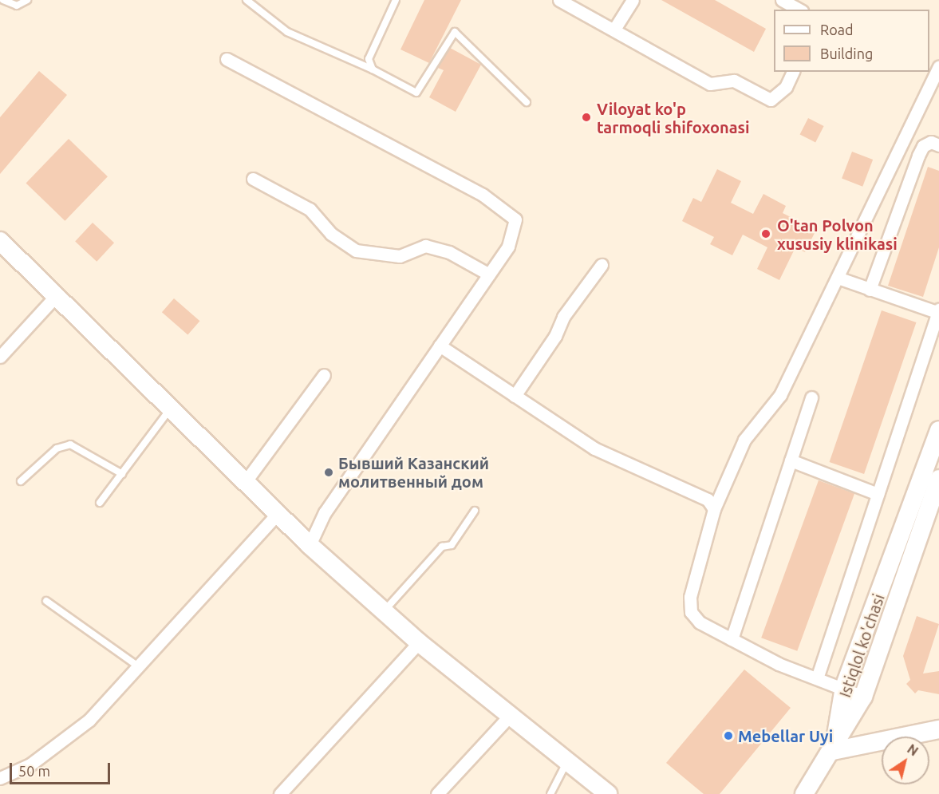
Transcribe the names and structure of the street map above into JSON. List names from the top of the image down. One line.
{"streets":{"main road":["Istiqlol ko'chasi"]},"places":["Viloyat ko'p tarmoqli shifoxonasi","O'tan Polvon xususiy klinikasi","Бывший Казанский молитвенный дом","Mebellar Uyi"],"legend":["Road","Building"],"scale_bar":"50 m","north":"top right"}
